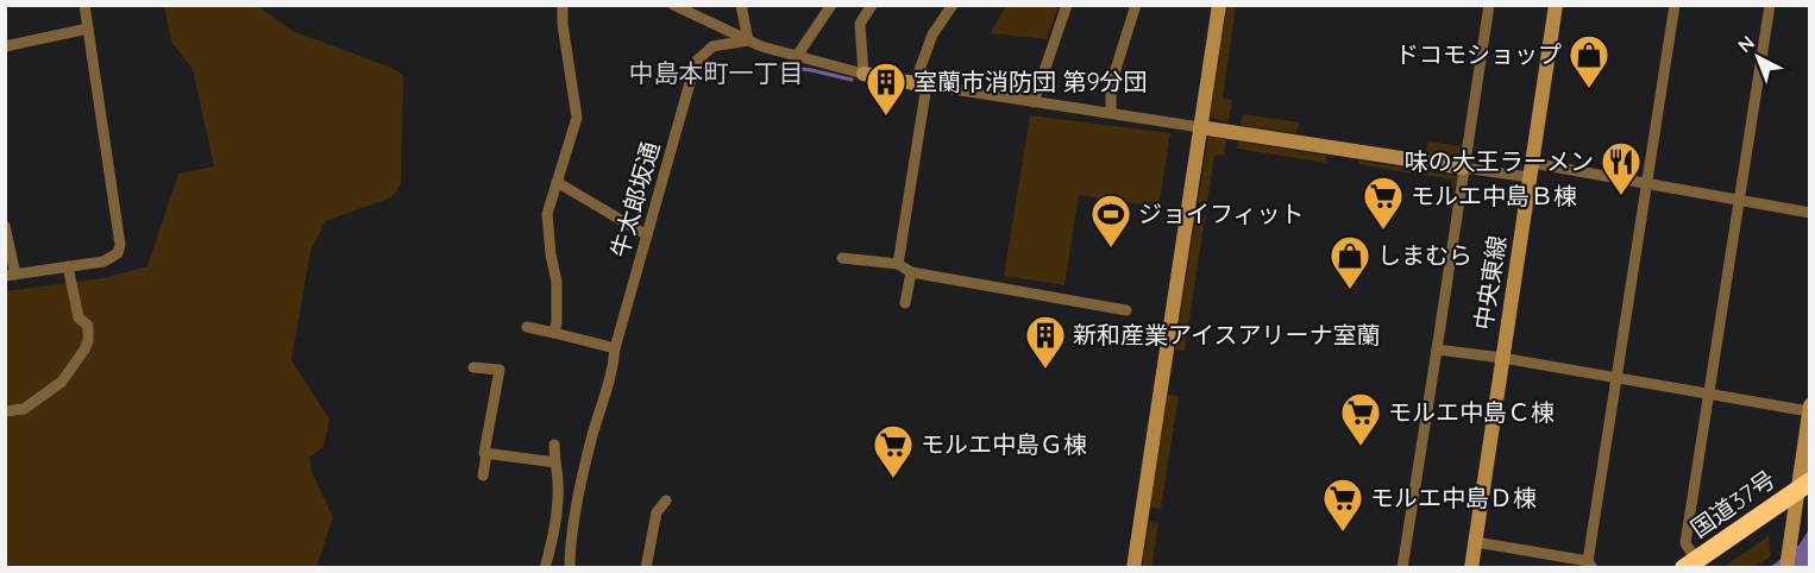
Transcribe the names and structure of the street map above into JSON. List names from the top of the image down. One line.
{"streets":{"highway":["国道37号"],"street":["牛太郎坂通","中央東線"]},"districts":["中島本町一丁目"],"places":{"shop":["ドコモショップ","しまむら"],"building":["室蘭市消防団 第9分団","新和産業アイスアリーナ室蘭"],"restaurant":["味の大王ラーメン"],"supermarket":["モルエ中島Ｂ棟","モルエ中島Ｃ棟","モルエ中島Ｇ棟","モルエ中島Ｄ棟"],"sports":["ジョイフィット"]},"north":"top left"}
